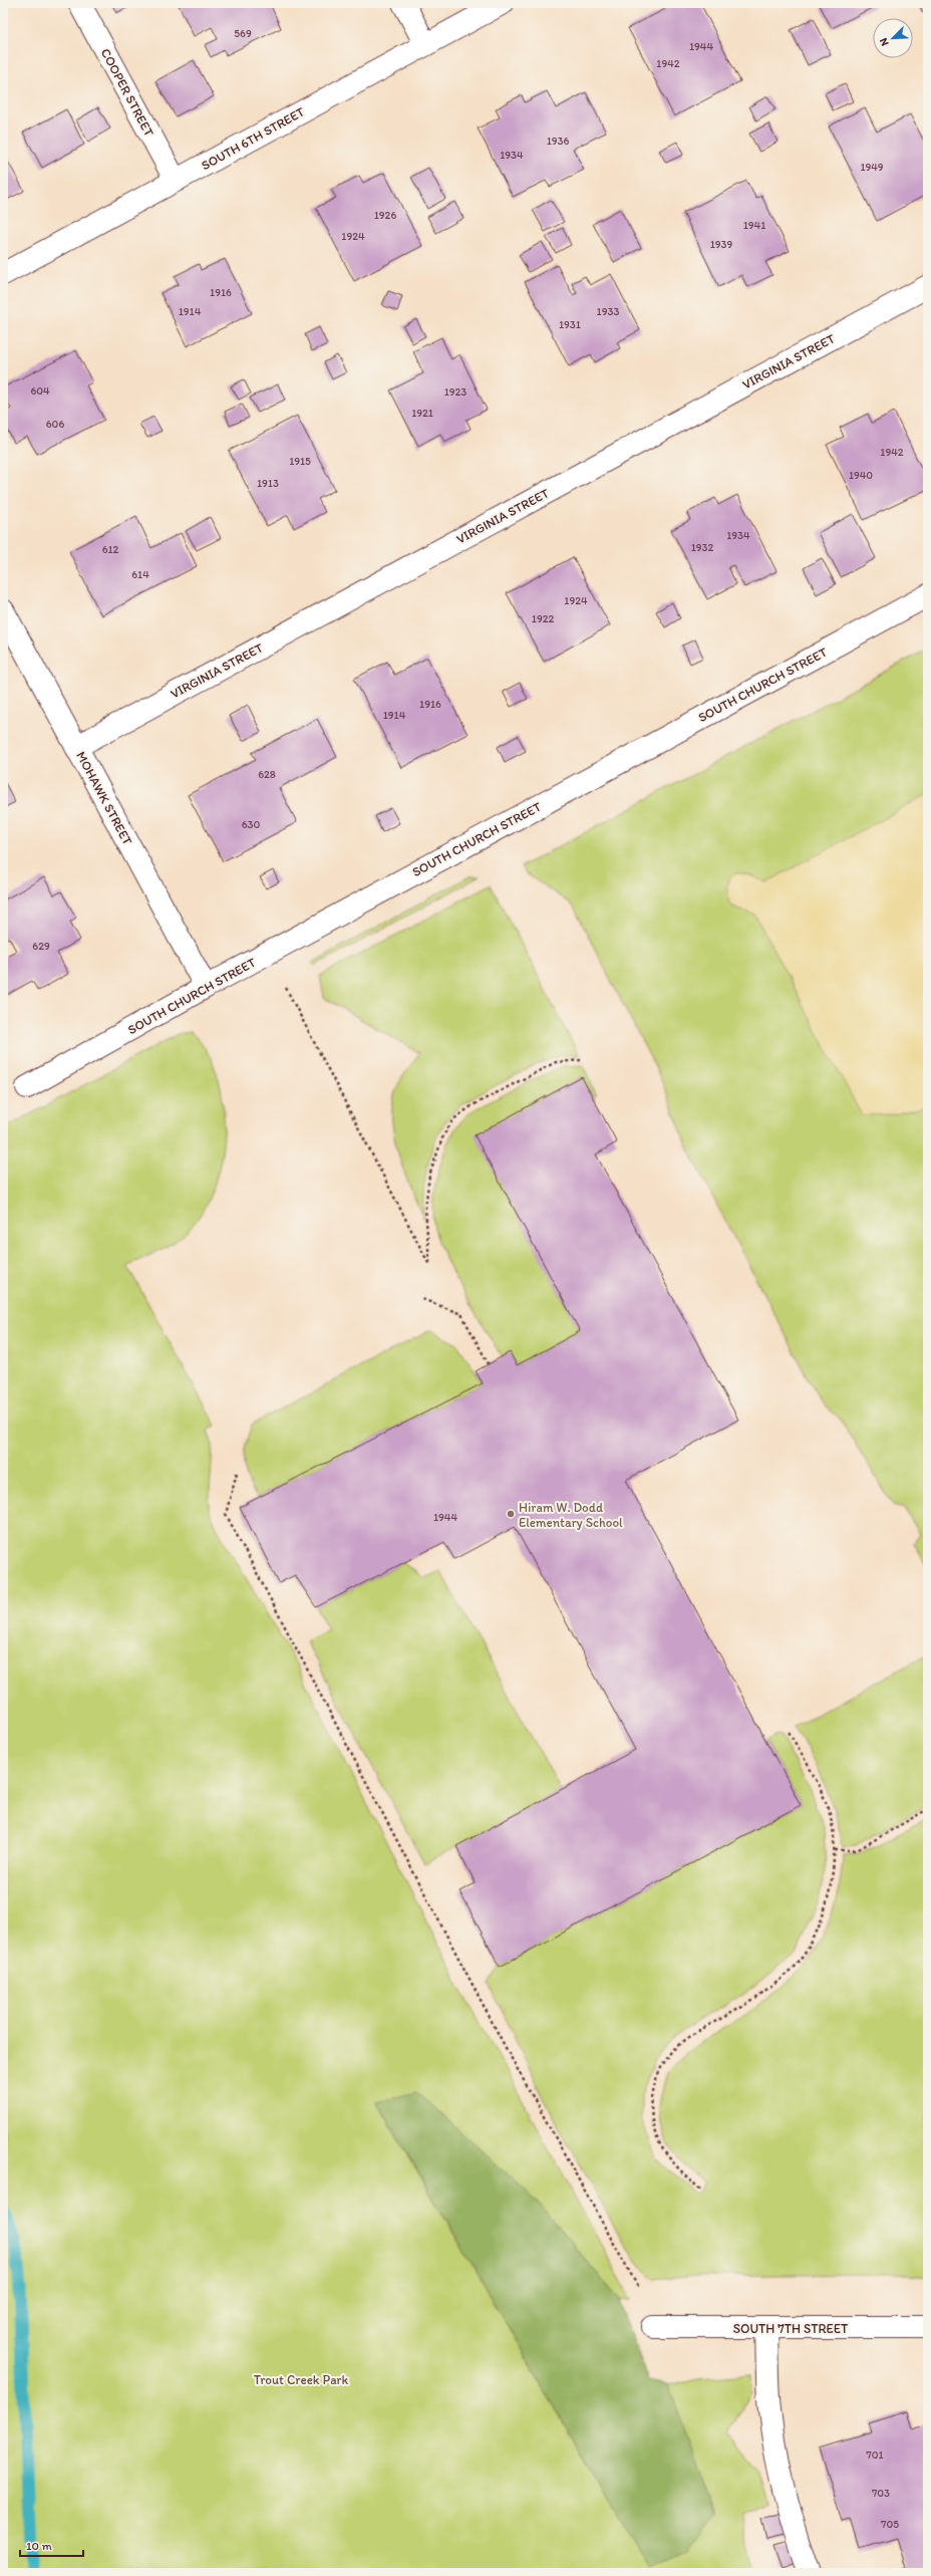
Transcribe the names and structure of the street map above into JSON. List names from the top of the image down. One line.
{"streets":{"street":["COOPER STREET","SOUTH 6TH STREET","VIRGINIA STREET","SOUTH CHURCH STREET","MOHAWK STREET","SOUTH 7TH STREET"]},"crossings":[["COOPER STREET","SOUTH 6TH STREET"],["VIRGINIA STREET","MOHAWK STREET"],["SOUTH CHURCH STREET","MOHAWK STREET"]],"parks":["Trout Creek Park"],"places":["Hiram W. Dodd Elementary School"],"house_numbers":["569","1944","1942","1936","1934","1949","1926","1941","1924","1939","1916","1914","1933","1931","604","1923","1921","606","1942","1915","1940","1913","1934","1932","612","614","1924","1922","1916","1914","628","630","629","1944","701","703","705"],"scale_bar":"10 m","north":"bottom left"}
